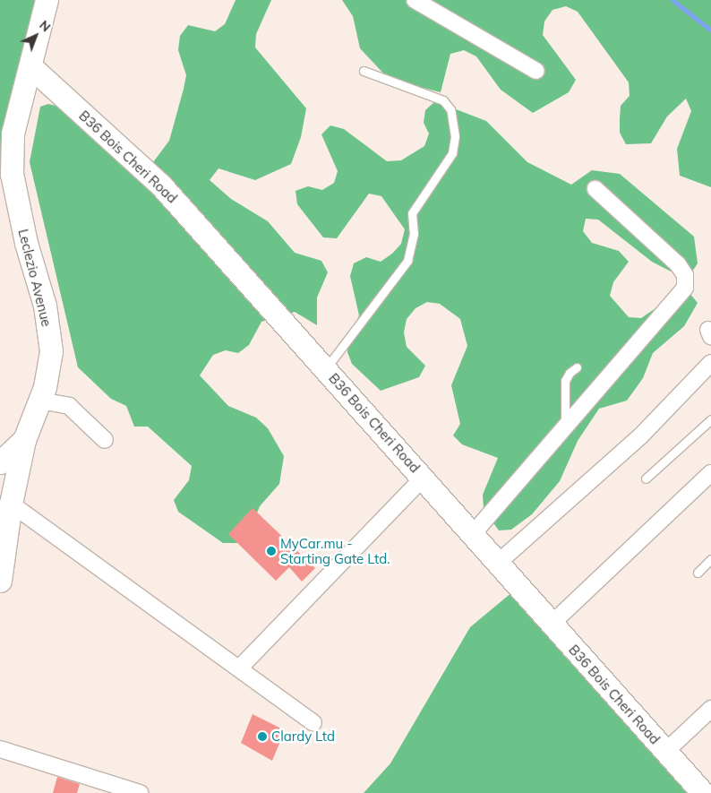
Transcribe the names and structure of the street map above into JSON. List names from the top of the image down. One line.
{"streets":{"main road":["B36 Bois Cheri Road","Leclezio Avenue"]},"crossings":[["B36 Bois Cheri Road","Leclezio Avenue"]],"places":["MyCar.mu - Starting Gate Ltd.","Clardy Ltd"],"north":"top right"}
